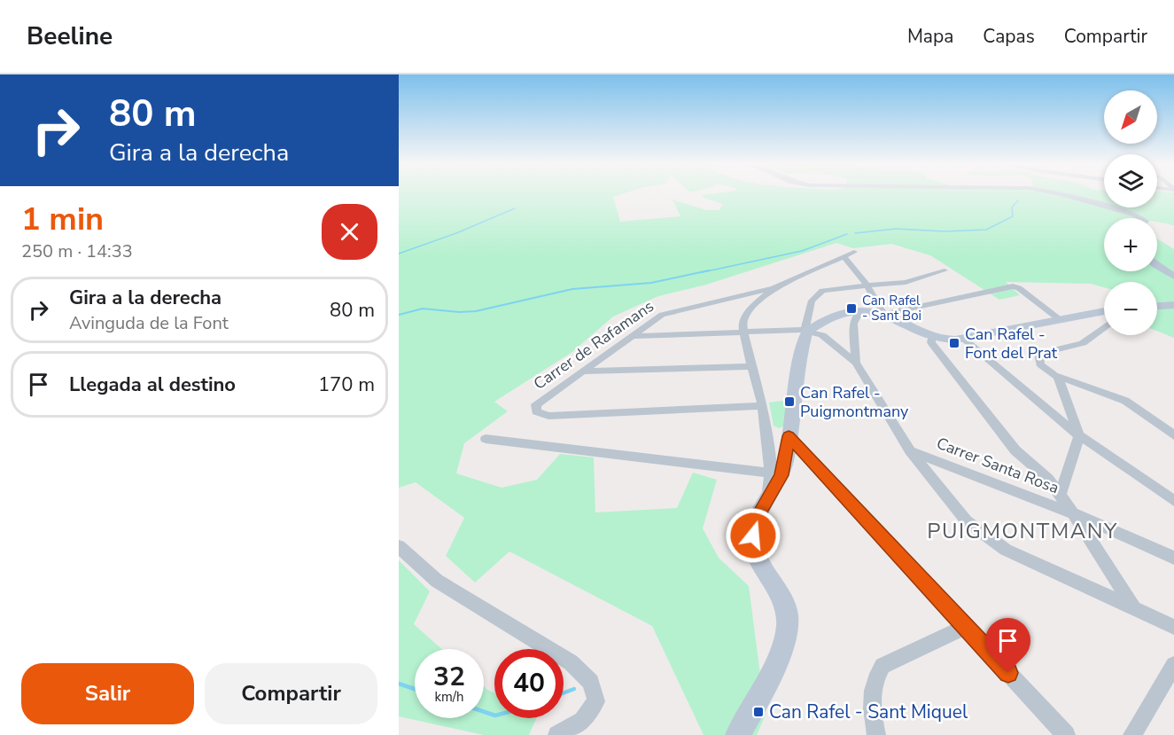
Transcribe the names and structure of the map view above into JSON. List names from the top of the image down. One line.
{"streets":{"street":["Carrer de Rafamans","Carrer Santa Rosa"]},"districts":["PUIGMONTMANY"],"places":{"transit":["Can Rafel - Sant Boi","Can Rafel - Font del Prat","Can Rafel - Puigmontmany","Can Rafel - Sant Miquel"]},"north":"bottom left","page":{"header":"Beeline","nav":["Mapa","Capas","Compartir"],"turn":["80 m","Gira a la derecha"],"map_buttons":["+","−"],"heading":["1 min","250 m · 14:33"],"list":[{"name":"Gira a la derecha","note":"Avinguda de la Font","value":"80 m"},{"name":"Llegada al destino","value":"170 m"}],"speed":"32 km/h","limit":"40","buttons":["Salir","Compartir"]}}
